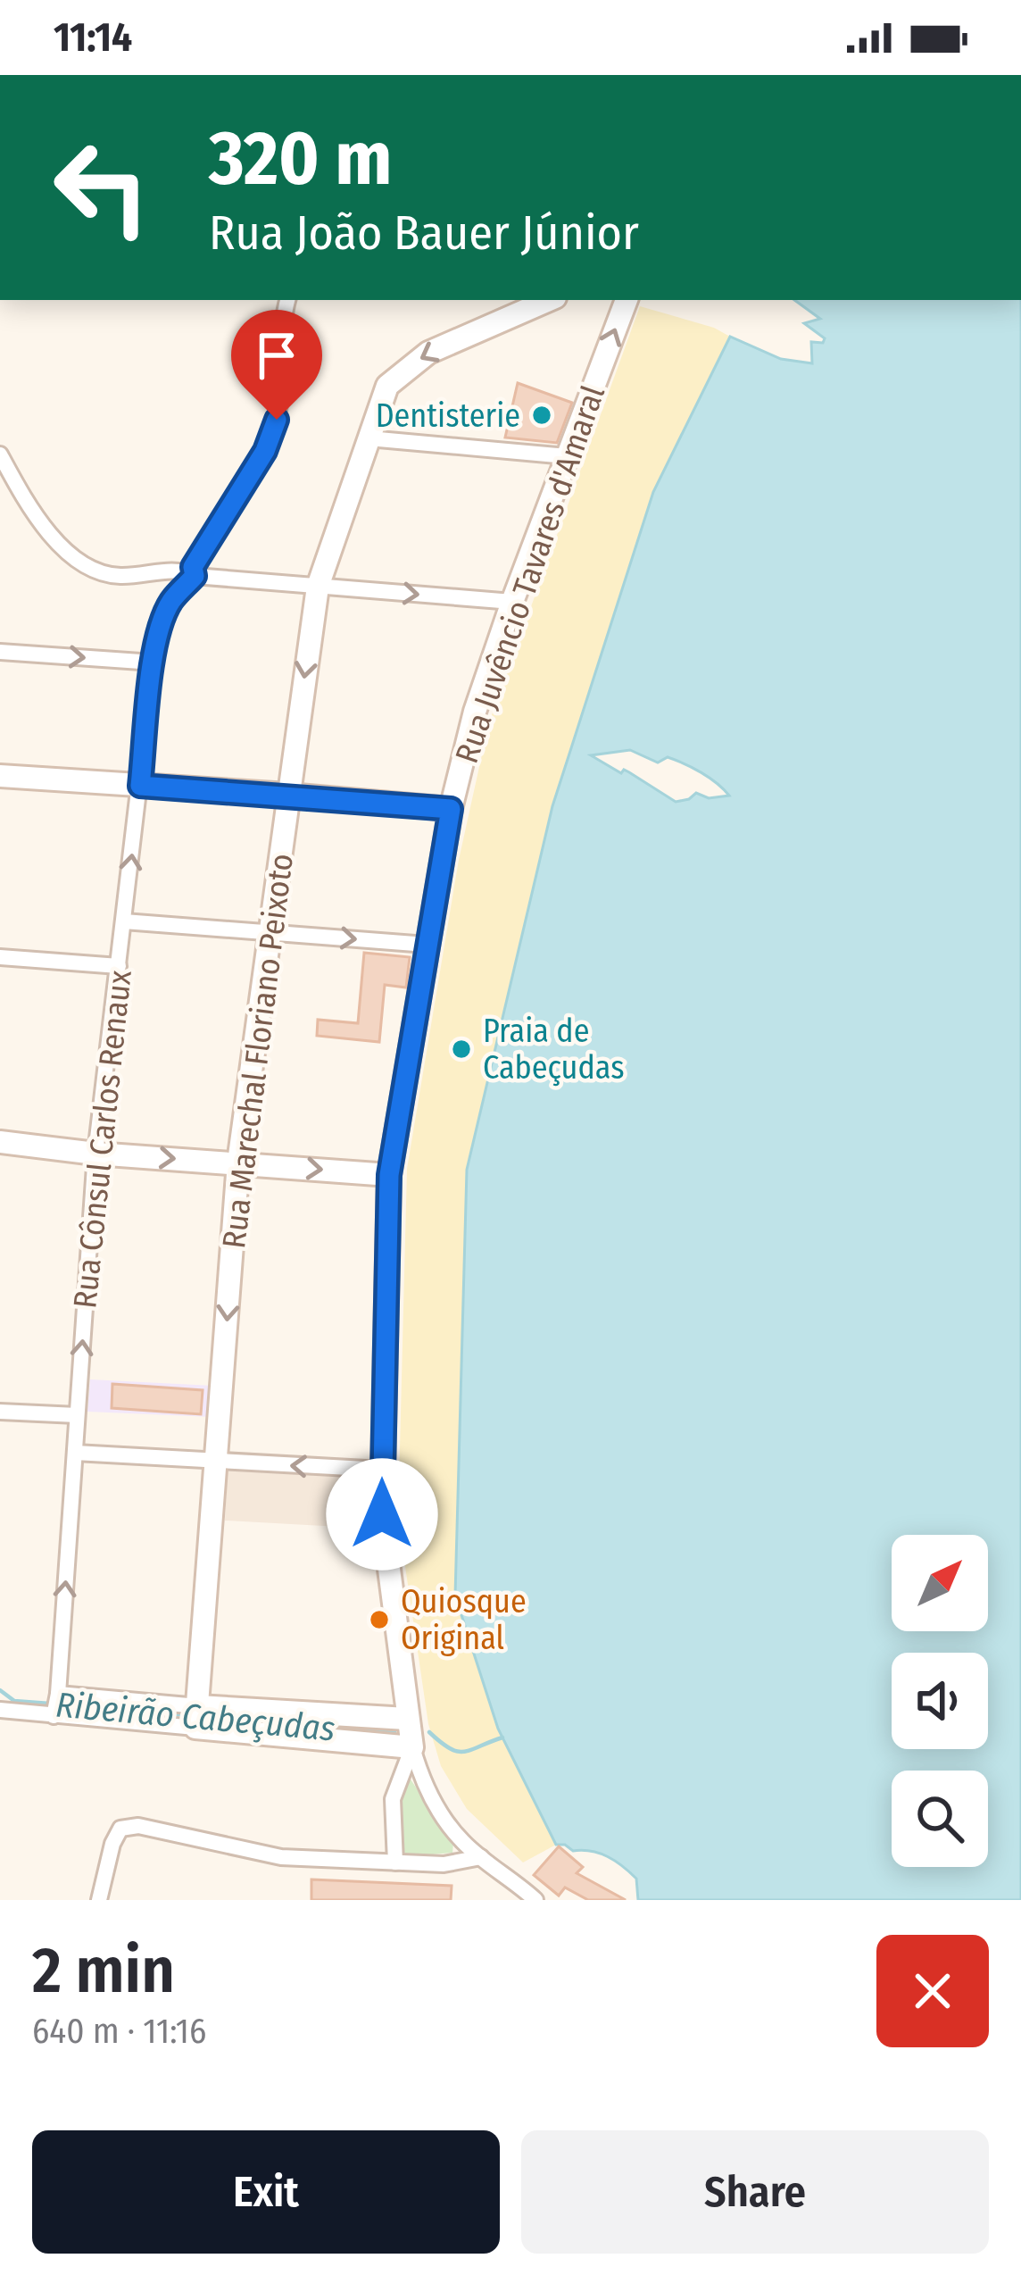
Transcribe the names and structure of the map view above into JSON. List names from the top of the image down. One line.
{"streets":{"street":["Rua Juvêncio Tavares d'Amaral","Rua Marechal Floriano Peixoto","Rua Cônsul Carlos Renaux"]},"one_way":["Rua Marechal Floriano Peixoto","Rua Cônsul Carlos Renaux"],"water":["Ribeirão Cabeçudas"],"places":["Dentisterie","Praia de Cabeçudas","Quiosque Original"],"north":"top right","page":{"status":"11:14","turn":["320 m","Rua João Bauer Júnior"],"heading":["2 min","640 m · 11:16"],"buttons":["Exit","Share"]}}
